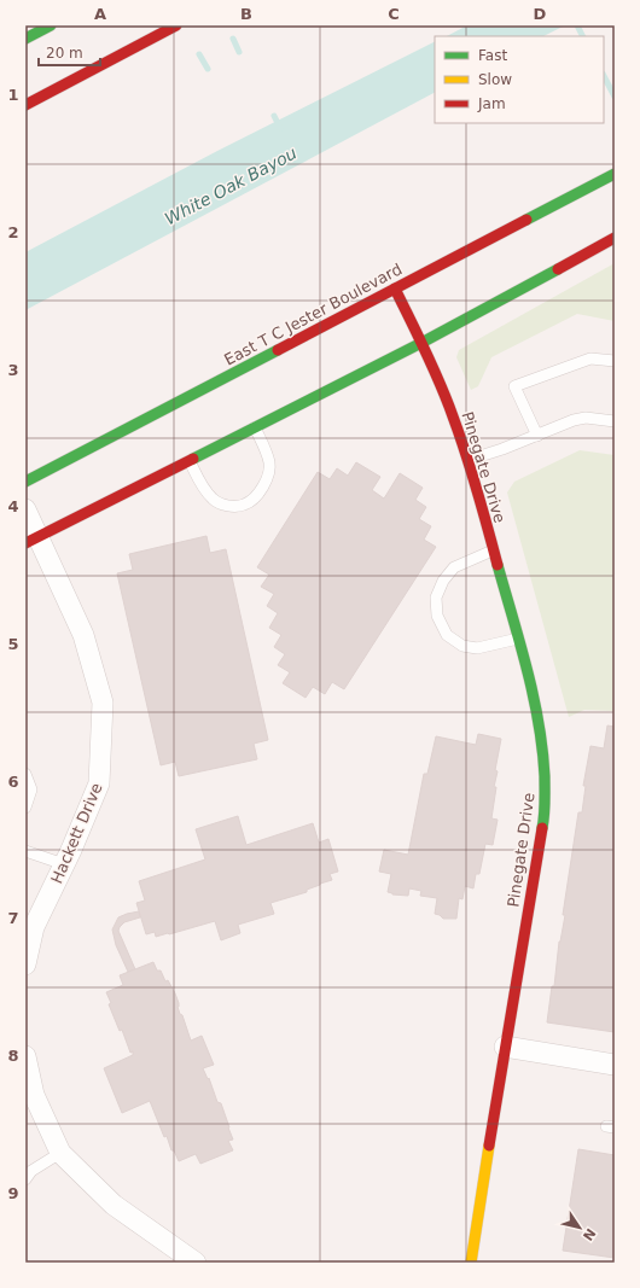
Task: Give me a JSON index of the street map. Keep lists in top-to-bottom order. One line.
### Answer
{"streets":{"street":["East T C Jester Boulevard","Pinegate Drive","Hackett Drive"]},"crossings":[["East T C Jester Boulevard","Pinegate Drive"]],"water":["White Oak Bayou"],"legend":["Fast","Slow","Jam"],"scale_bar":"20 m","north":"bottom right","grid":{"columns":["A","B","C","D"],"rows":["1","2","3","4","5","6","7","8","9"]}}
